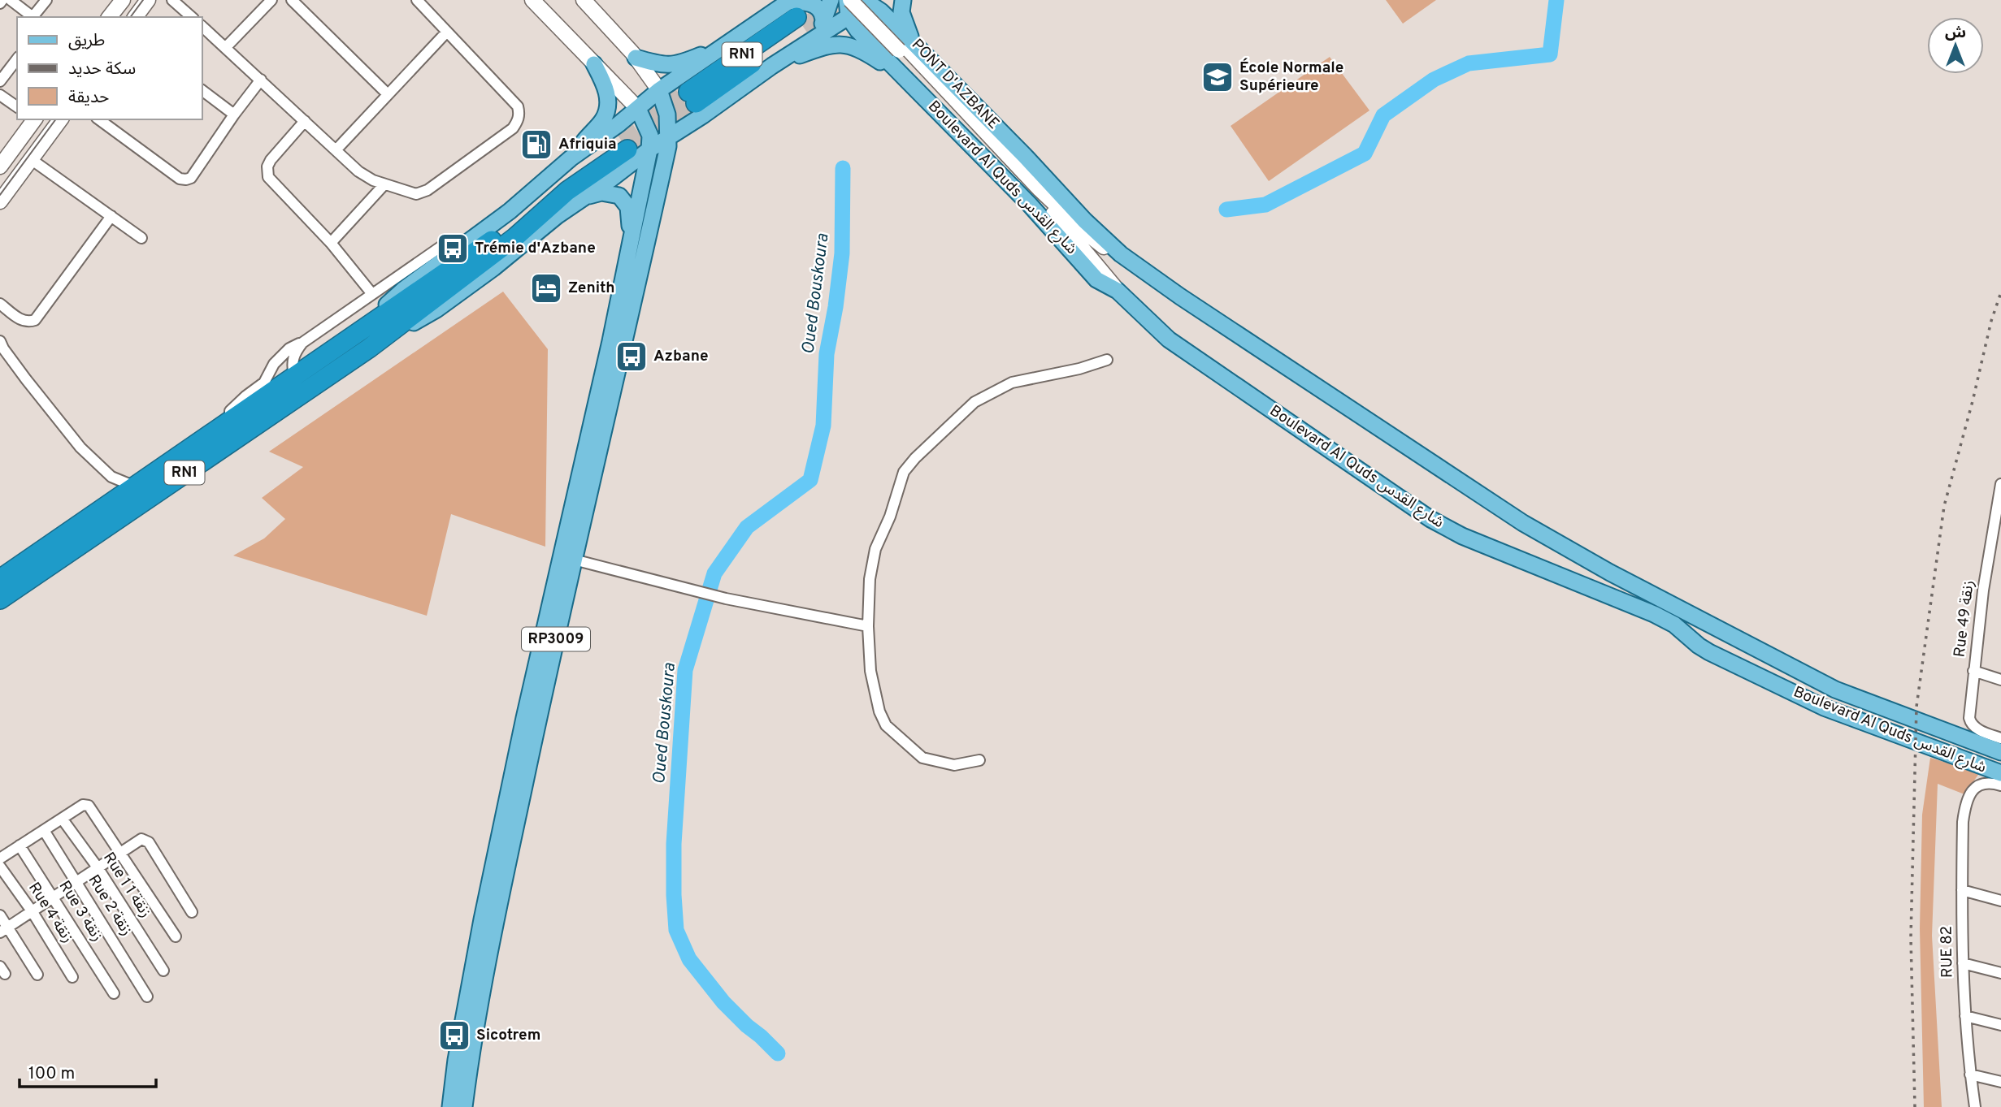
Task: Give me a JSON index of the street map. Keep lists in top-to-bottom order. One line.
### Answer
{"streets":{"highway":["RN1"],"main road":["PONT D'AZBANE","Boulevard Al Quds شارع القدس","RP3009"],"street":["Rue 49 زنقة","Rue 1 زنقة 1","Rue 2 زنقة","Rue 3 زنقة","Rue 4 زنقة","RUE 82"]},"crossings":[["PONT D'AZBANE","Boulevard Al Quds شارع القدس"]],"water":["Oued Bouskoura"],"places":{"school or university":["École Normale Supérieure"],"fuel station":["Afriquia"],"bus stop":["Trémie d'Azbane","Azbane","Sicotrem"],"hotel":["Zenith"]},"legend":["طريق","سكة حديد","حديقة"],"scale_bar":"100 m","north":"top"}
